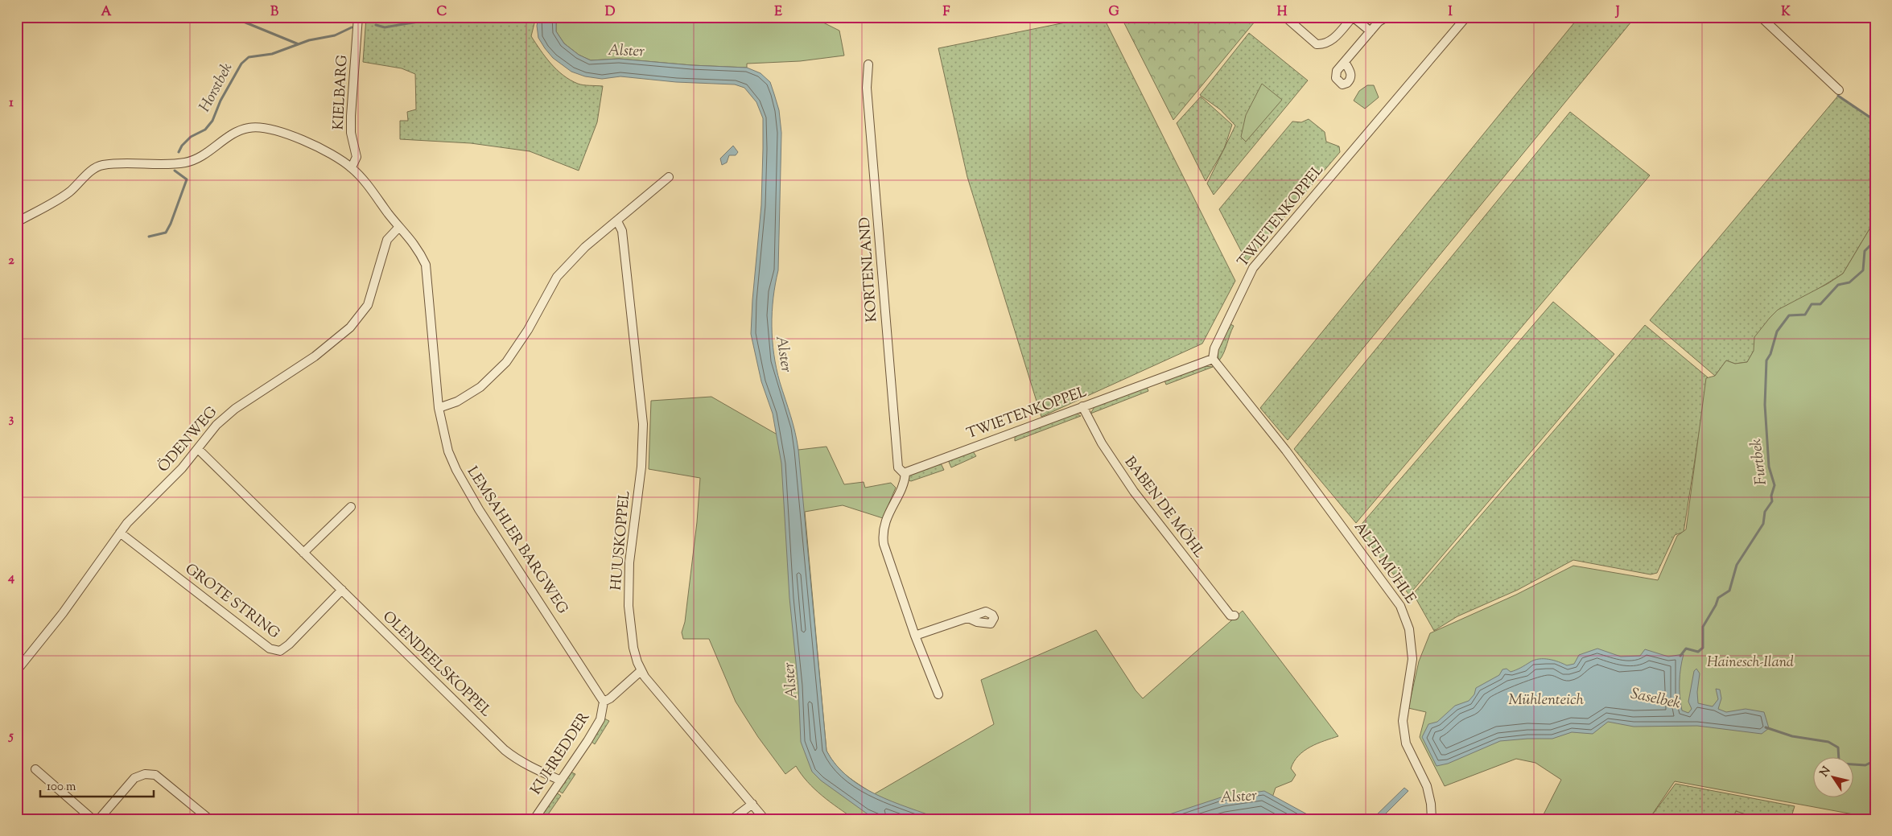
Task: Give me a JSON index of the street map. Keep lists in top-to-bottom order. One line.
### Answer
{"streets":{"street":["KIELBARG","TWIETENKOPPEL","KORTENLAND","ÖDENWEG","BABEN DE MÖHL","LEMSAHLER BARGWEG","HUUSKOPPEL","ALTE MÜHLE","GROTE STRING","OLENDEELSKOPPEL","KUHREDDER"]},"crossings":[["KIELBARG","LEMSAHLER BARGWEG"],["TWIETENKOPPEL","KORTENLAND"],["TWIETENKOPPEL","BABEN DE MÖHL"],["TWIETENKOPPEL","ALTE MÜHLE"],["ÖDENWEG","LEMSAHLER BARGWEG"],["ÖDENWEG","GROTE STRING"],["ÖDENWEG","OLENDEELSKOPPEL"],["LEMSAHLER BARGWEG","KUHREDDER"],["HUUSKOPPEL","KUHREDDER"],["GROTE STRING","OLENDEELSKOPPEL"],["OLENDEELSKOPPEL","KUHREDDER"]],"water":["Alster","Horstbek","Furtbek","Saselbek","Mühlenteich"],"parks":["Hainesch-Iland"],"scale_bar":"100 m","north":"top left","grid":{"columns":["A","B","C","D","E","F","G","H","I","J","K"],"rows":["1","2","3","4","5"]}}
